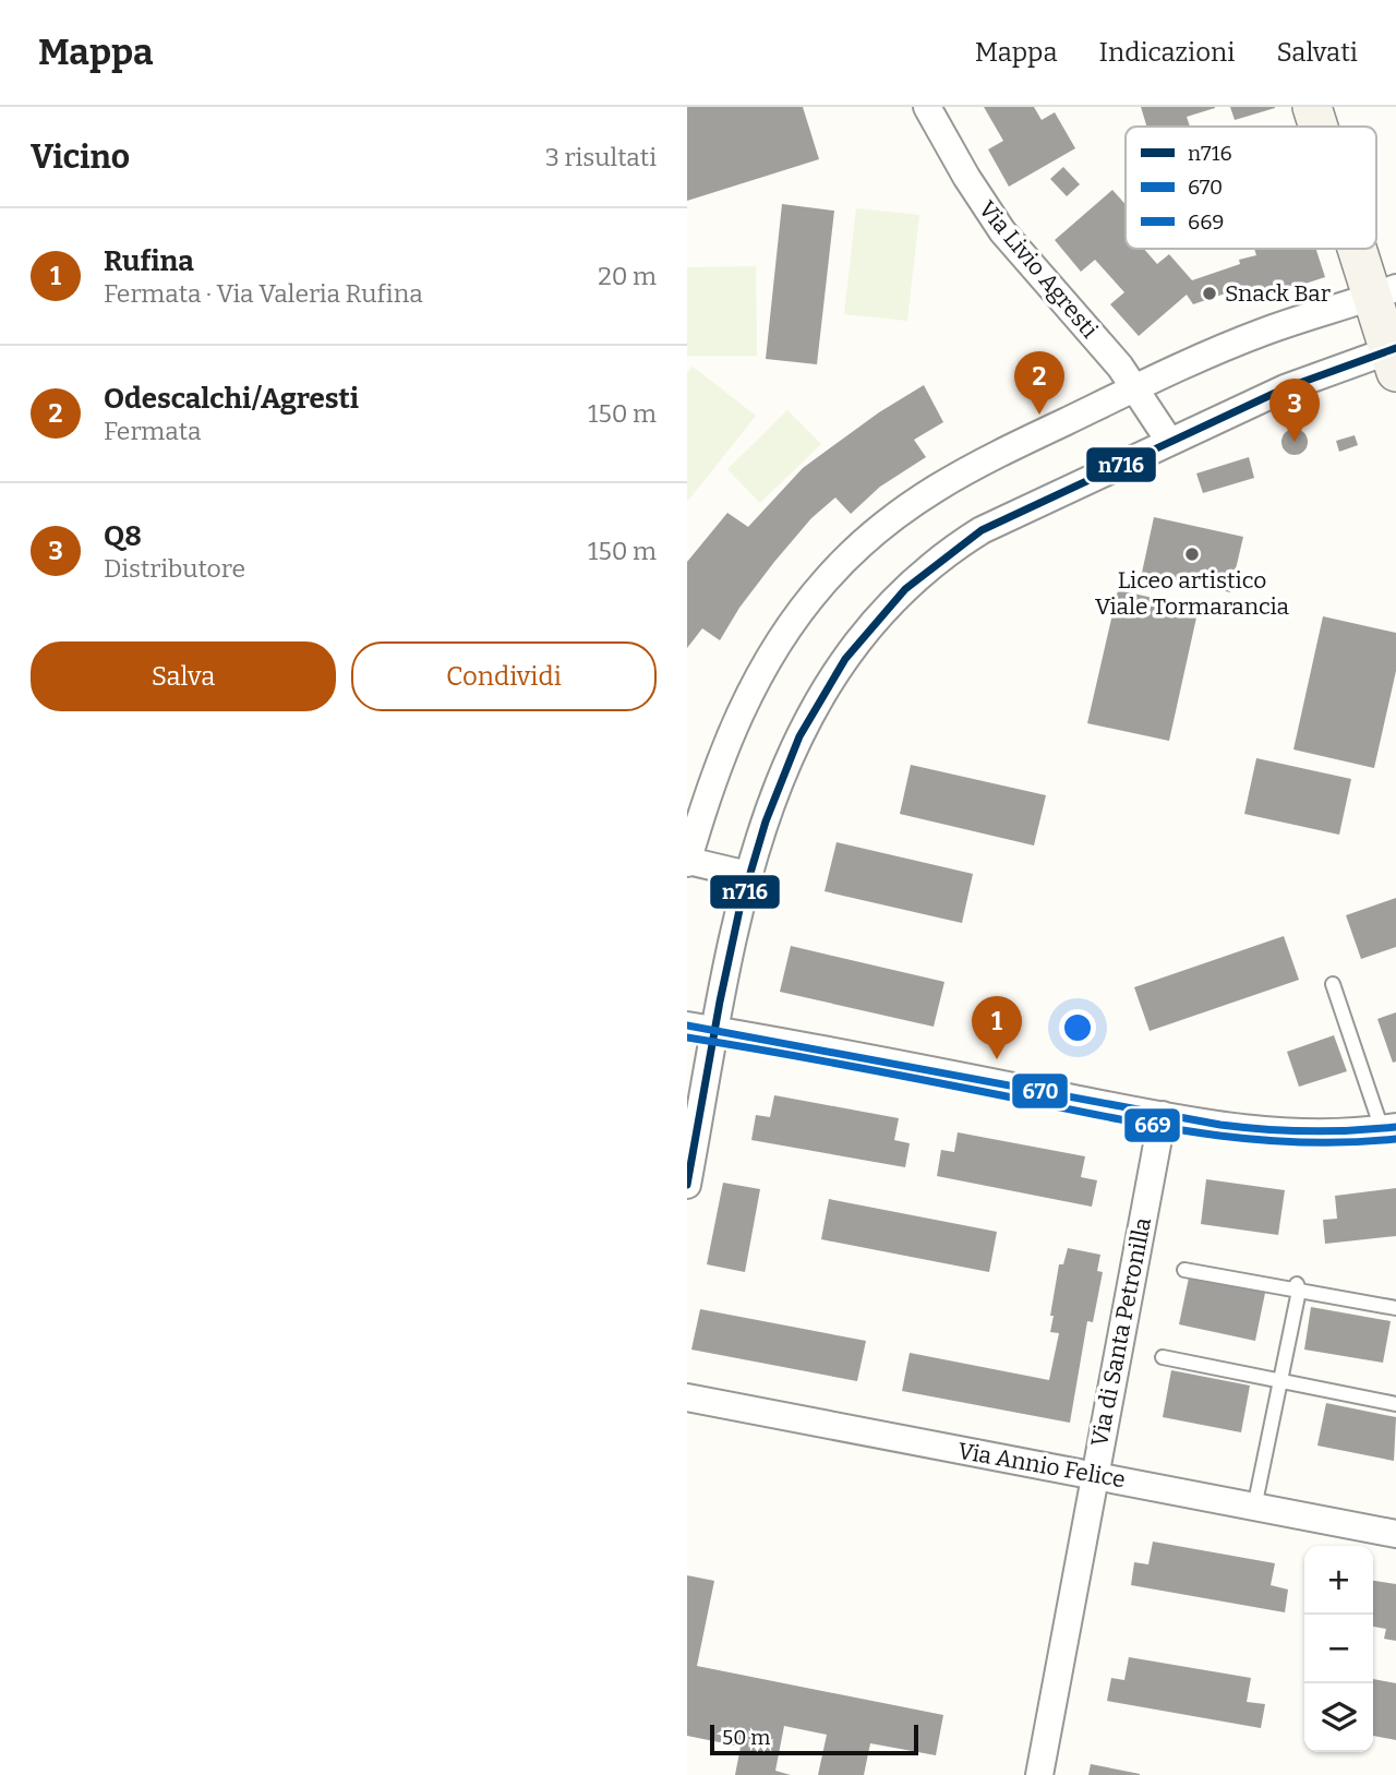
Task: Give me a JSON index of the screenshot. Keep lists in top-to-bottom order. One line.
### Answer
{"streets":{"street":["Via Livio Agresti","Via di Santa Petronilla","Via Annio Felice"]},"crossings":[["Via di Santa Petronilla","Via Annio Felice"]],"places":["Snack Bar","Liceo artistico Viale Tormarancia"],"lines":["transit line n716","transit line 670","transit line 669"],"legend":["n716","670","669"],"scale_bar":"50 m","page":{"header":"Mappa","nav":["Mappa","Indicazioni","Salvati"],"heading":["Vicino","3 risultati"],"list":[{"mark":"1","name":"Rufina","note":"Fermata · Via Valeria Rufina","value":"20 m"},{"mark":"2","name":"Odescalchi/Agresti","note":"Fermata","value":"150 m"},{"mark":"3","name":"Q8","note":"Distributore","value":"150 m"}],"pins":["2","3","1"],"buttons":["Salva","Condividi"],"map_buttons":["+","−"],"scale":"50 m"}}
